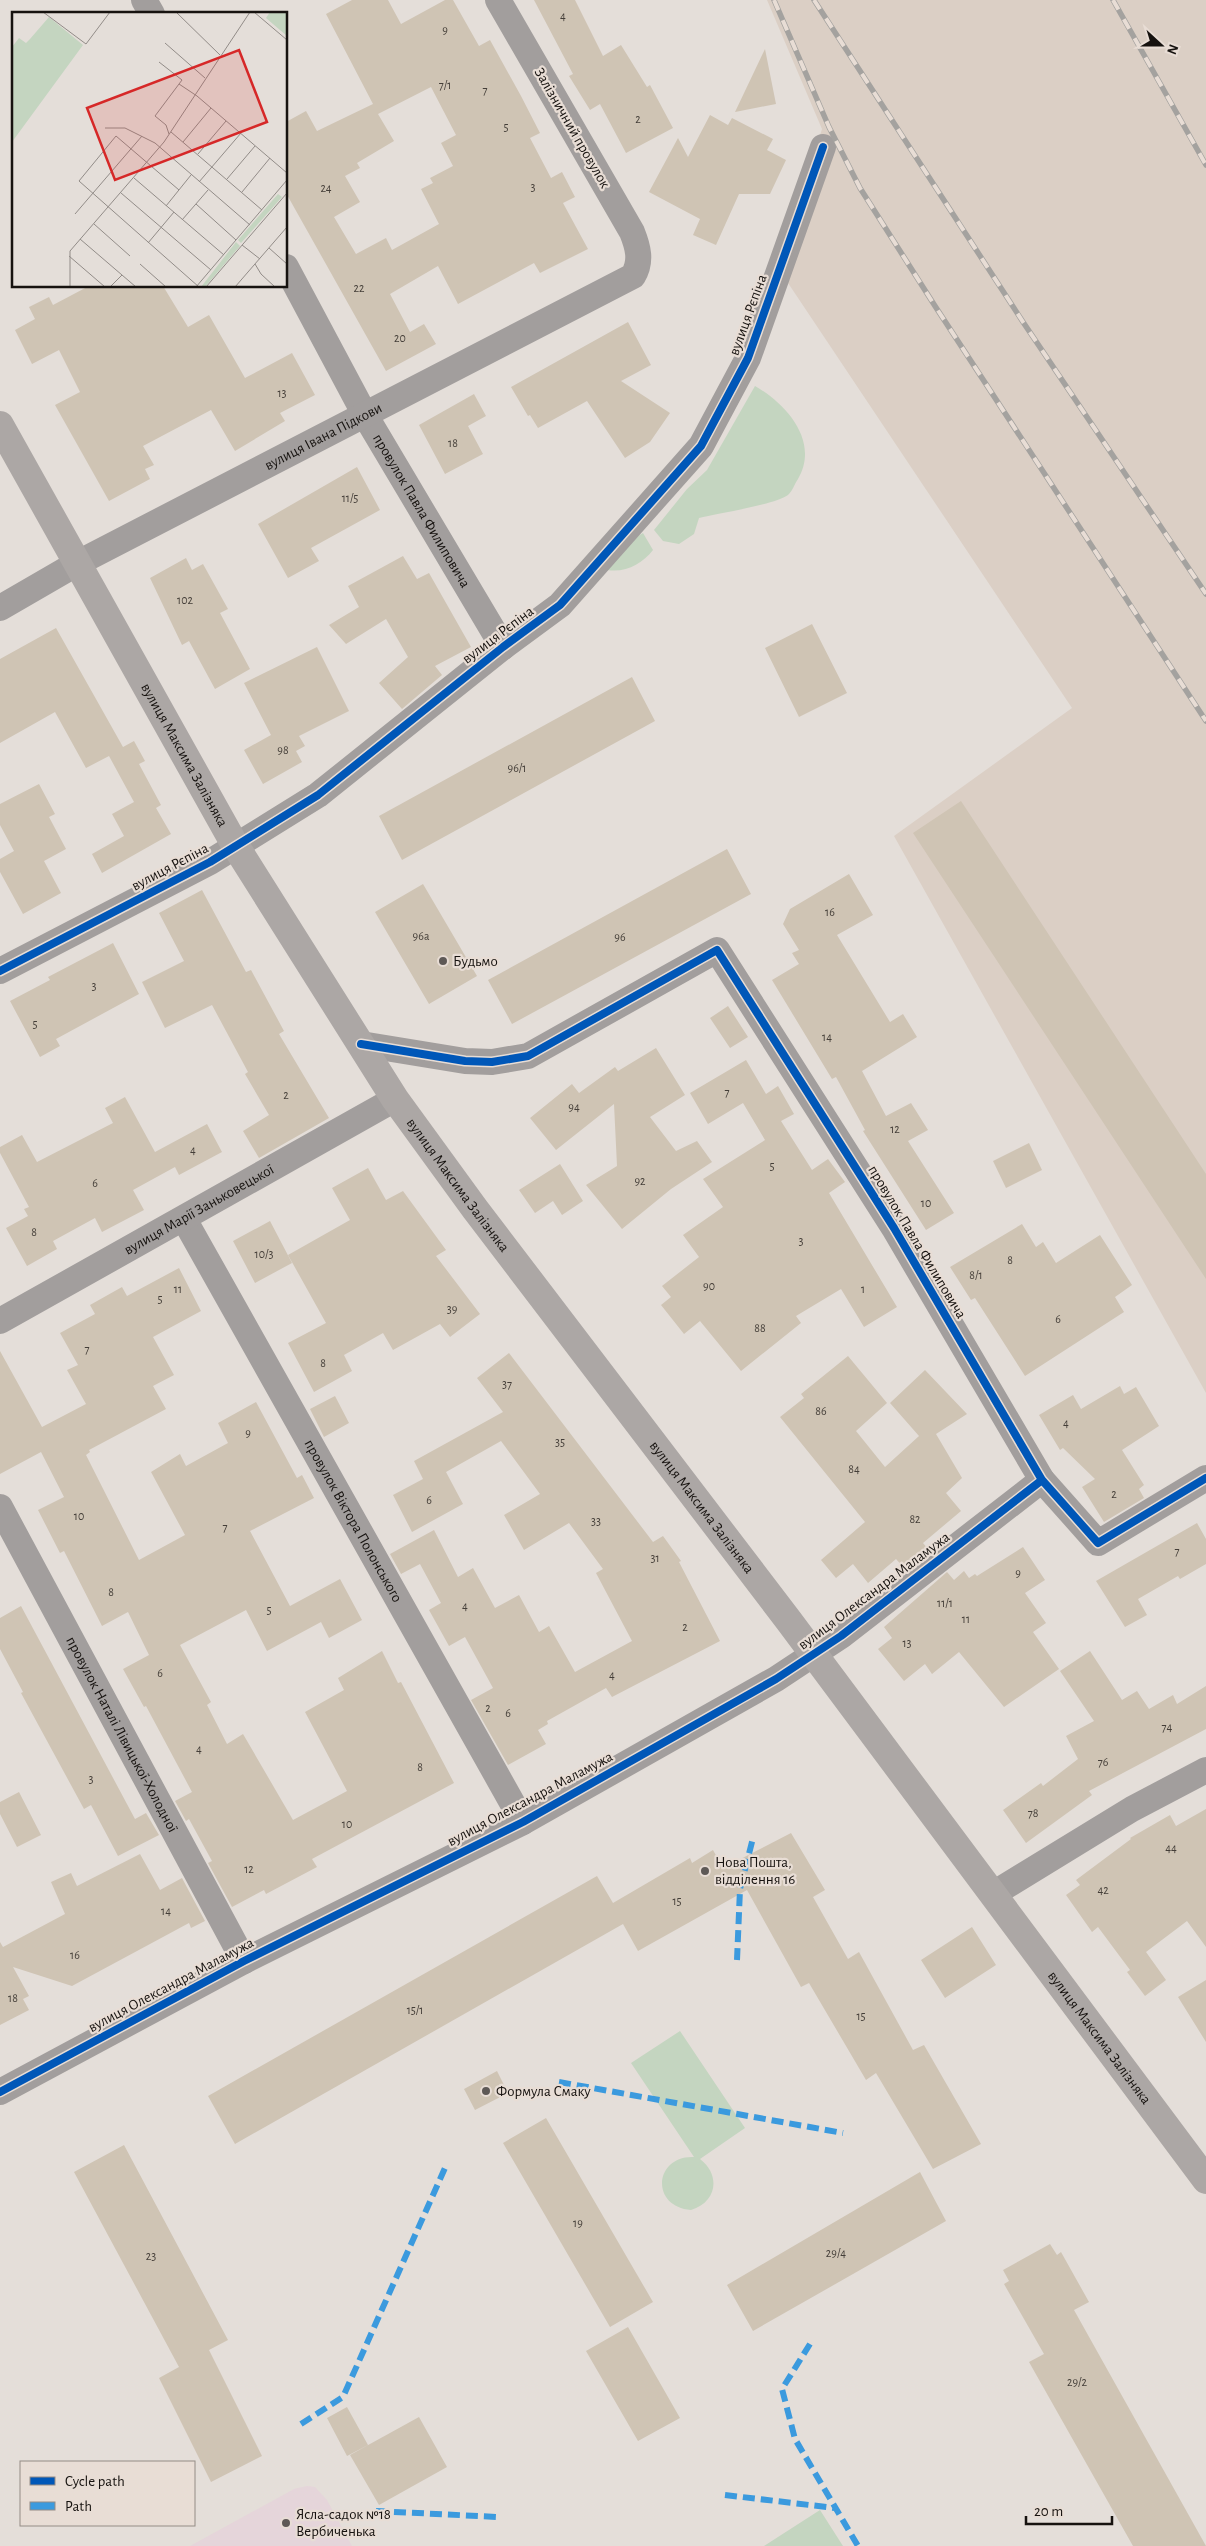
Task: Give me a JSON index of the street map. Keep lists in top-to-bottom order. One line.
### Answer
{"streets":{"main road":["вулиця Максима Залізняка"],"street":["Залізничний провулок","вулиця Рєпіна","вулиця Івана Підкови","провулок Павла Филиповича","вулиця Марії Заньковецької","провулок Віктора Полонського","вулиця Олександра Маламужа","провулок Наталі Лівицької-Холодної"]},"crossings":[["Залізничний провулок","вулиця Івана Підкови"],["вулиця Рєпіна","провулок Павла Филиповича"],["вулиця Рєпіна","вулиця Максима Залізняка"],["вулиця Івана Підкови","провулок Павла Филиповича"],["вулиця Івана Підкови","вулиця Максима Залізняка"],["провулок Павла Филиповича","вулиця Максима Залізняка"],["провулок Павла Филиповича","вулиця Олександра Маламужа"],["вулиця Максима Залізняка","вулиця Марії Заньковецької"],["вулиця Максима Залізняка","вулиця Олександра Маламужа"],["вулиця Марії Заньковецької","провулок Віктора Полонського"],["провулок Віктора Полонського","вулиця Олександра Маламужа"],["вулиця Олександра Маламужа","провулок Наталі Лівицької-Холодної"]],"places":["Будьмо","Нова Пошта, відділення 16","Формула Смаку","Ясла-садок №18 Вербиченька"],"house_numbers":["4","9","7/1","7","2","5","3","24","22","20","13","18","11/5","102","98","96/1","16","96а","96","3","5","14","7","2","94","12","4","5","92","6","10","8","3","10/3","8","8/1","90","11","1","5","39","6","88","7","8","37","86","4","9","35","84","2","6","10","82","33","7","7","31","9","8","11/1","4","5","11","2","13","6","4","2","6","74","4","76","8","3","78","10","44","12","42","15","14","16","18","15/1","15","19","29/4","23","29/2"],"legend":["Cycle path","Path"],"scale_bar":"20 m","north":"right"}
